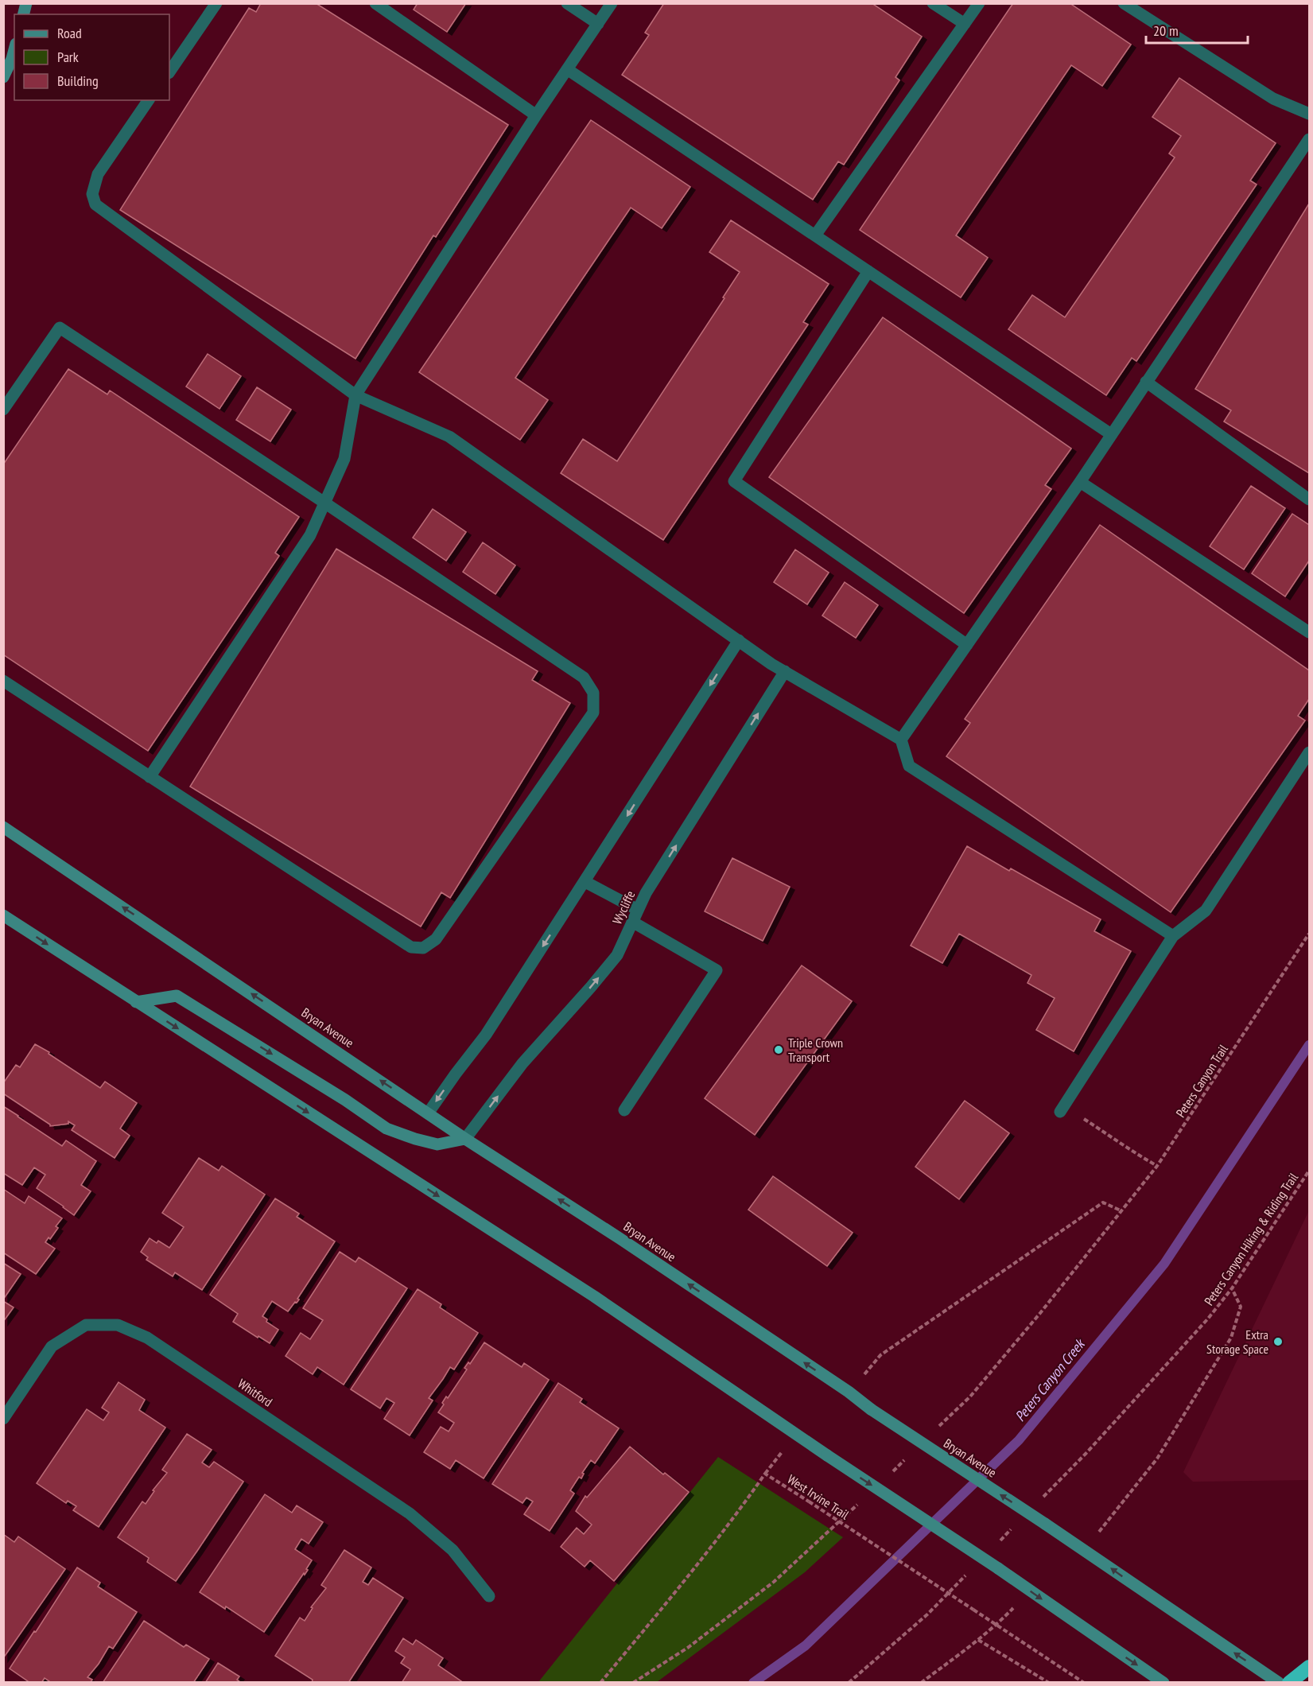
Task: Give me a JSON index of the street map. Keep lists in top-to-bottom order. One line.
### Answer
{"streets":{"main road":["Bryan Avenue"],"street":["Wycliffe","Whitford"],"path":["Peters Canyon Trail","Peters Canyon Hiking & Riding Trail","West Irvine Trail"]},"crossings":[["Wycliffe","Bryan Avenue"]],"water":["Peters Canyon Creek"],"places":["Triple Crown Transport","Extra Storage Space"],"legend":["Road","Park","Building"],"scale_bar":"20 m"}
